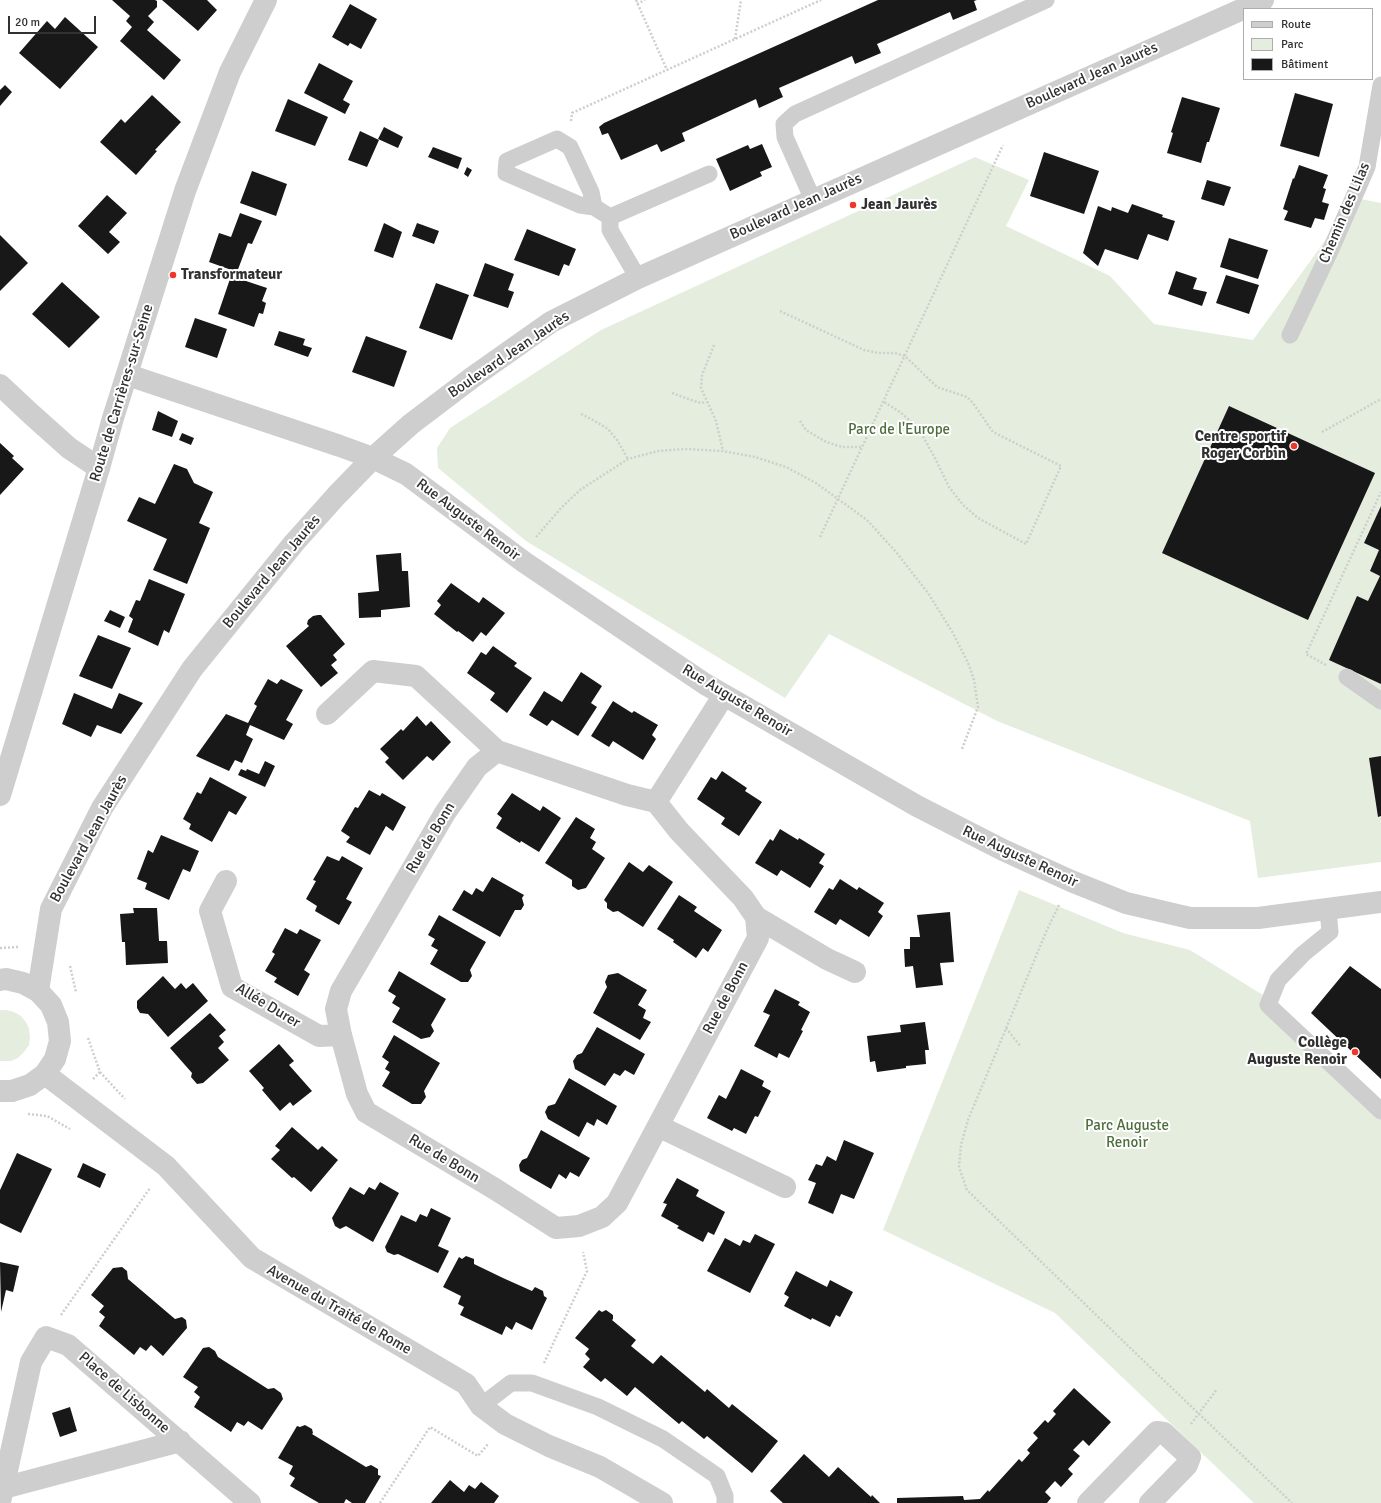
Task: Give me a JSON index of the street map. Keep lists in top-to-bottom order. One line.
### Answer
{"streets":{"street":["Boulevard Jean Jaurès","Route de Carrières-sur-Seine","Rue Auguste Renoir","Rue de Bonn","Allée Durer","Avenue du Traité de Rome","Place de Lisbonne"],"lane":["Chemin des Lilas"]},"crossings":[["Boulevard Jean Jaurès","Rue Auguste Renoir"],["Route de Carrières-sur-Seine","Rue Auguste Renoir"],["Rue de Bonn","Allée Durer"]],"parks":["Parc de l'Europe","Parc Auguste Renoir"],"places":["Jean Jaurès","Transformateur","Centre sportif Roger Corbin","Collège Auguste Renoir"],"legend":["Route","Parc","Bâtiment"],"scale_bar":"20 m"}
